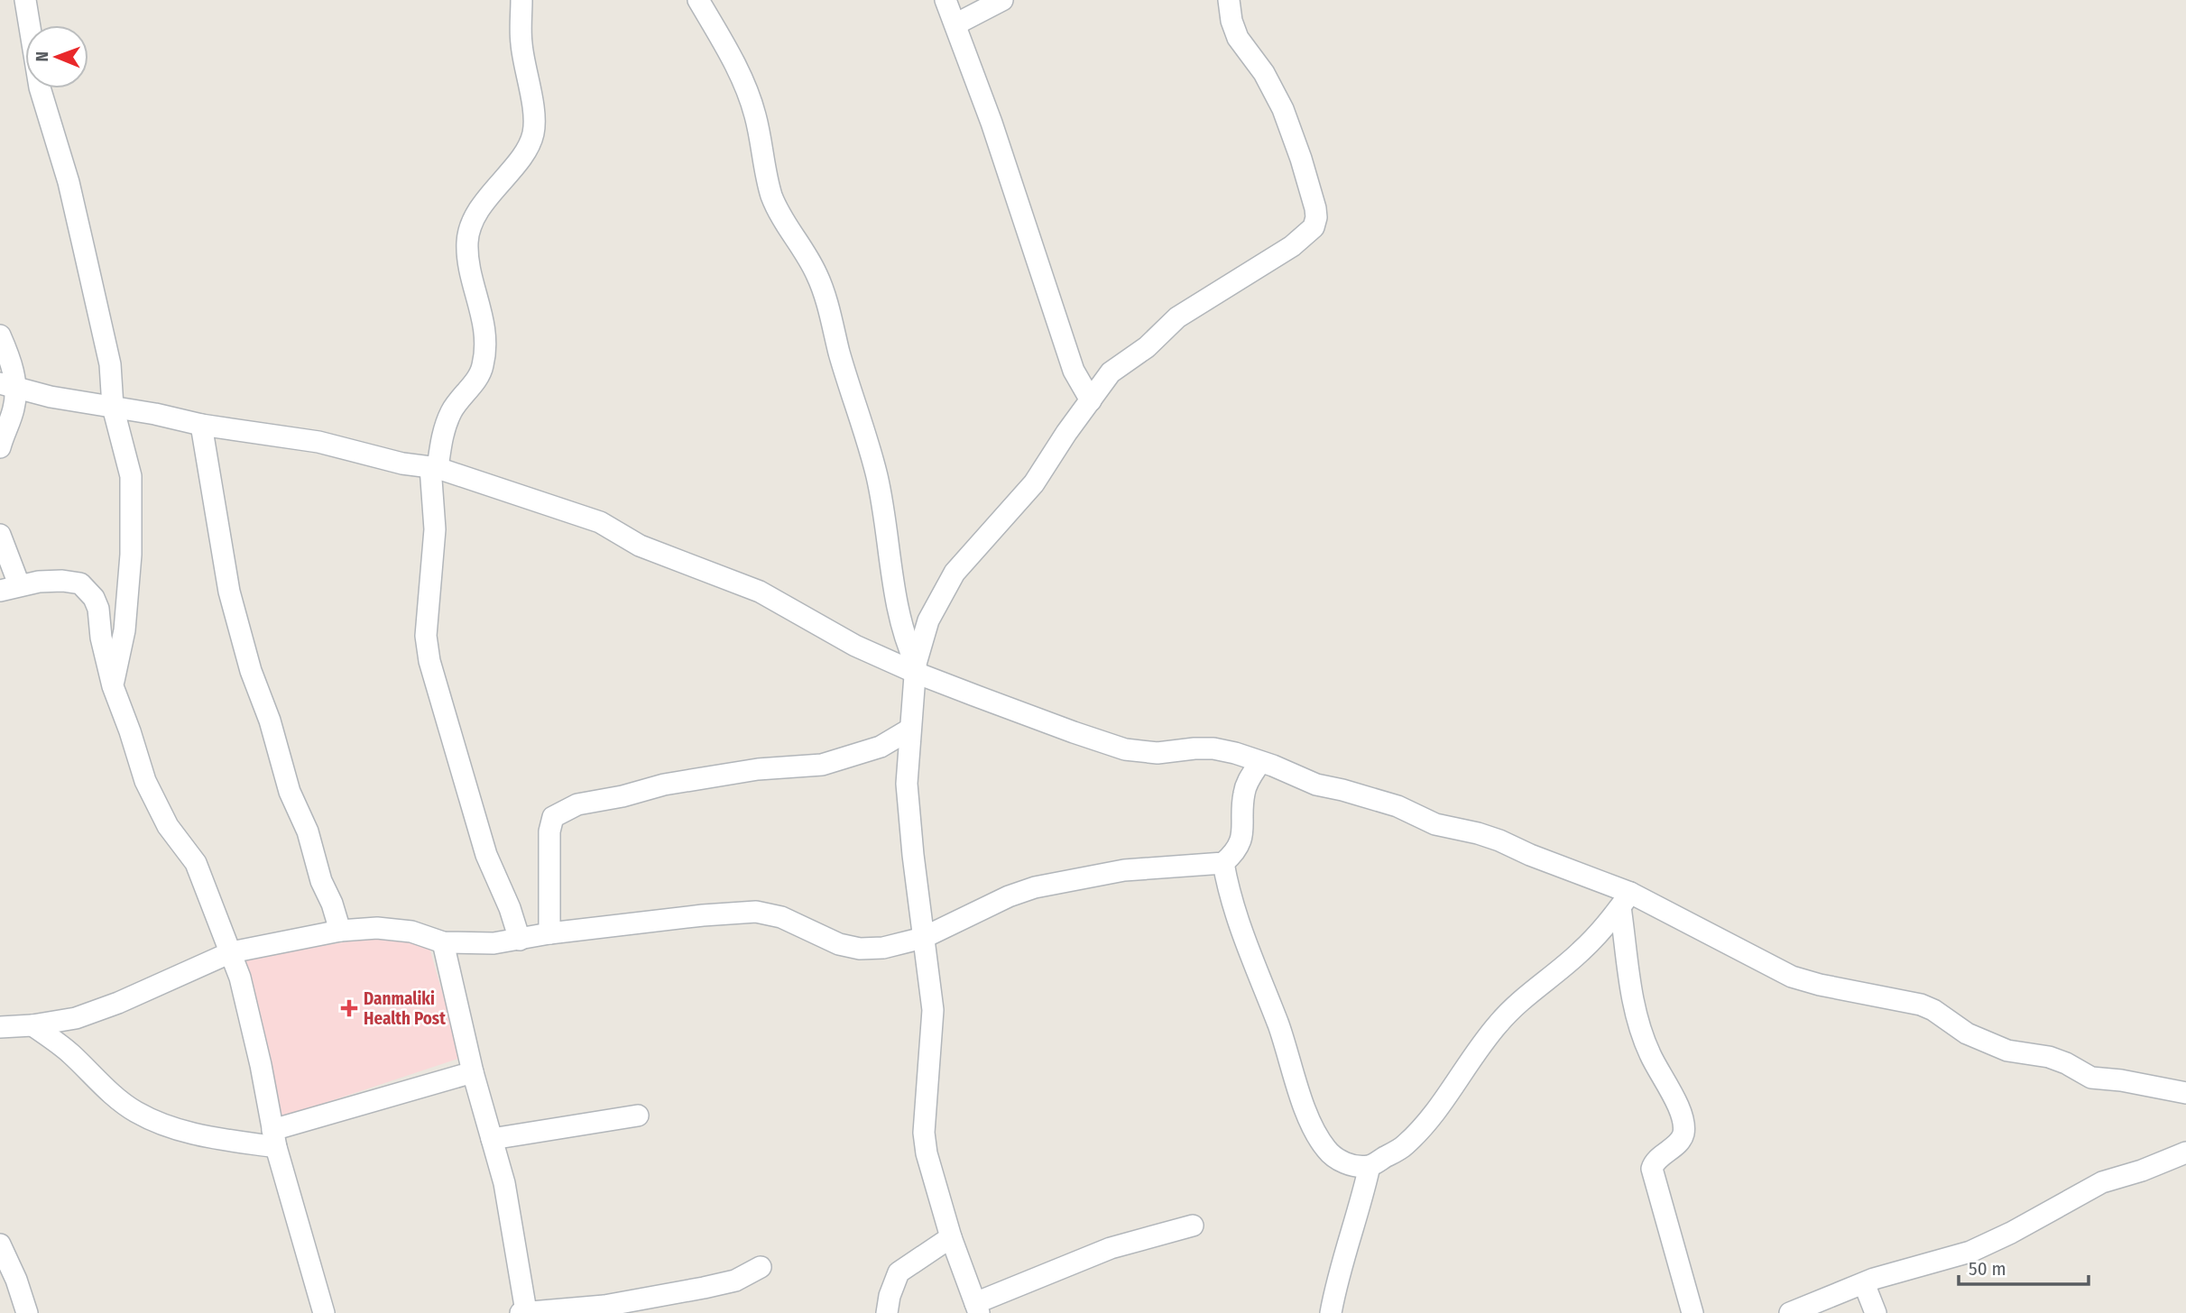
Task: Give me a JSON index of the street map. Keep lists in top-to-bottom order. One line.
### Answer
{"places":{"health":["Danmaliki Health Post"]},"scale_bar":"50 m","north":"left"}
